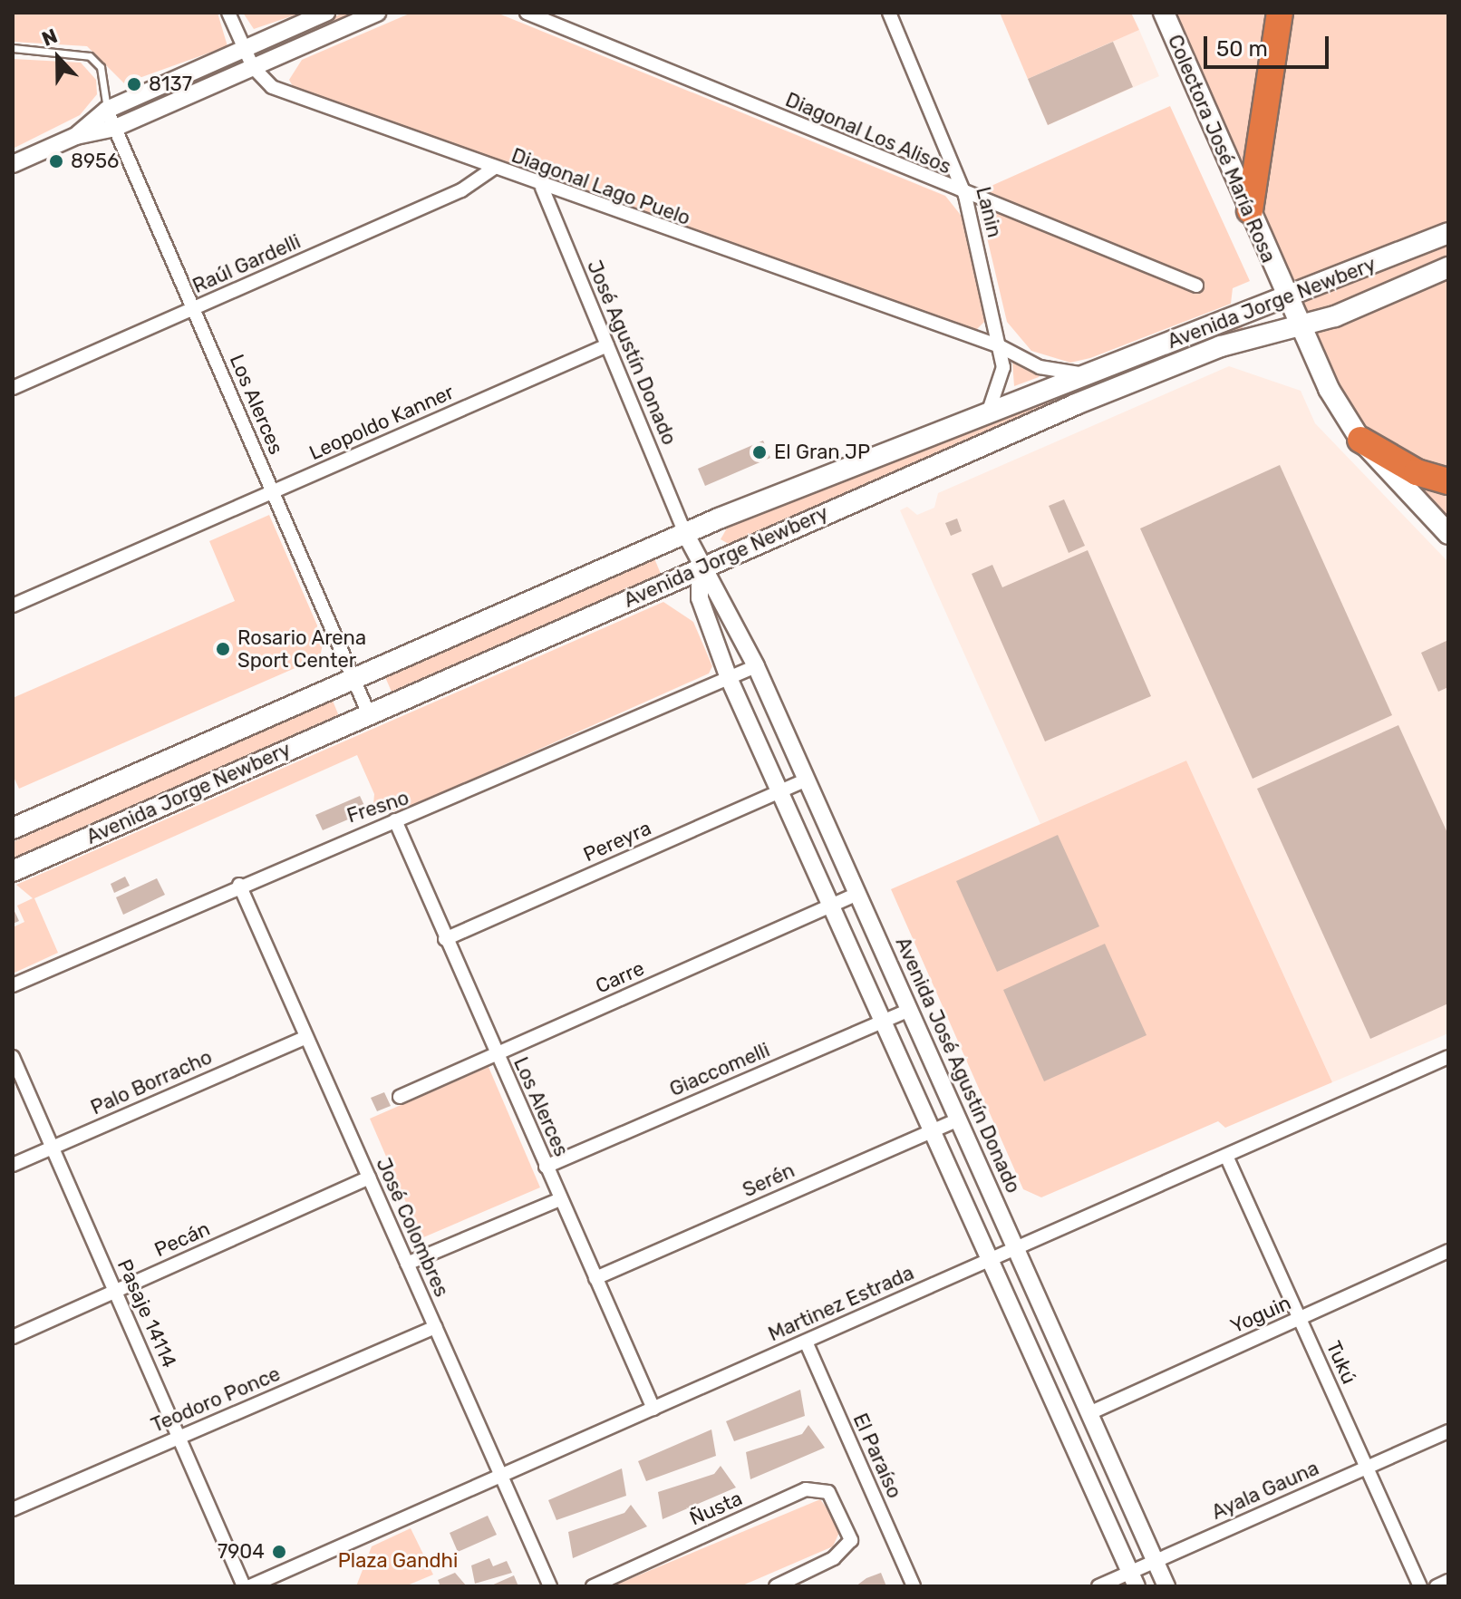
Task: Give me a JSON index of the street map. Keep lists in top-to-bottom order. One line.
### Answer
{"streets":{"main road":["Colectora José María Rosa","Avenida Jorge Newbery"],"street":["Diagonal Los Alisos","Diagonal Lago Puelo","Lanin","Raúl Gardelli","José Agustín Donado","Los Alerces","Leopoldo Kanner","Fresno","Pereyra","Carre","Avenida José Agustín Donado","Giaccomelli","Palo Borracho","Serén","José Colombres","Pecán","Martinez Estrada","Pasaje 14114","Yoguin","Tukú","Teodoro Ponce","El Paraíso","Ayala Gauna","Ñusta"]},"crossings":[["Diagonal Los Alisos","Lanin"],["Colectora José María Rosa","Avenida Jorge Newbery"],["Diagonal Lago Puelo","Lanin"],["Diagonal Lago Puelo","Raúl Gardelli"],["Diagonal Lago Puelo","Avenida Jorge Newbery"],["Diagonal Lago Puelo","José Agustín Donado"],["Raúl Gardelli","Los Alerces"],["Avenida Jorge Newbery","José Agustín Donado"],["Avenida Jorge Newbery","Los Alerces"],["Avenida Jorge Newbery","Avenida José Agustín Donado"],["José Agustín Donado","Leopoldo Kanner"],["José Agustín Donado","Avenida José Agustín Donado"],["Los Alerces","Leopoldo Kanner"],["Los Alerces","Fresno"],["Los Alerces","Pereyra"],["Los Alerces","Carre"],["Los Alerces","Giaccomelli"],["Los Alerces","Serén"],["Los Alerces","Martinez Estrada"],["Fresno","Avenida José Agustín Donado"],["Fresno","José Colombres"],["Pereyra","Avenida José Agustín Donado"],["Carre","Avenida José Agustín Donado"],["Avenida José Agustín Donado","Giaccomelli"],["Avenida José Agustín Donado","Serén"],["Avenida José Agustín Donado","Martinez Estrada"],["Avenida José Agustín Donado","Yoguin"],["Avenida José Agustín Donado","Ayala Gauna"],["Palo Borracho","José Colombres"],["Palo Borracho","Pasaje 14114"],["José Colombres","Pecán"],["José Colombres","Martinez Estrada"],["José Colombres","Teodoro Ponce"],["Pecán","Pasaje 14114"],["Martinez Estrada","Tukú"],["Martinez Estrada","El Paraíso"],["Pasaje 14114","Teodoro Ponce"],["Yoguin","Tukú"],["Tukú","Ayala Gauna"]],"parks":["Plaza Gandhi"],"places":["8137","8956","El Gran JP","Rosario Arena Sport Center","7904"],"scale_bar":"50 m","north":"top"}
